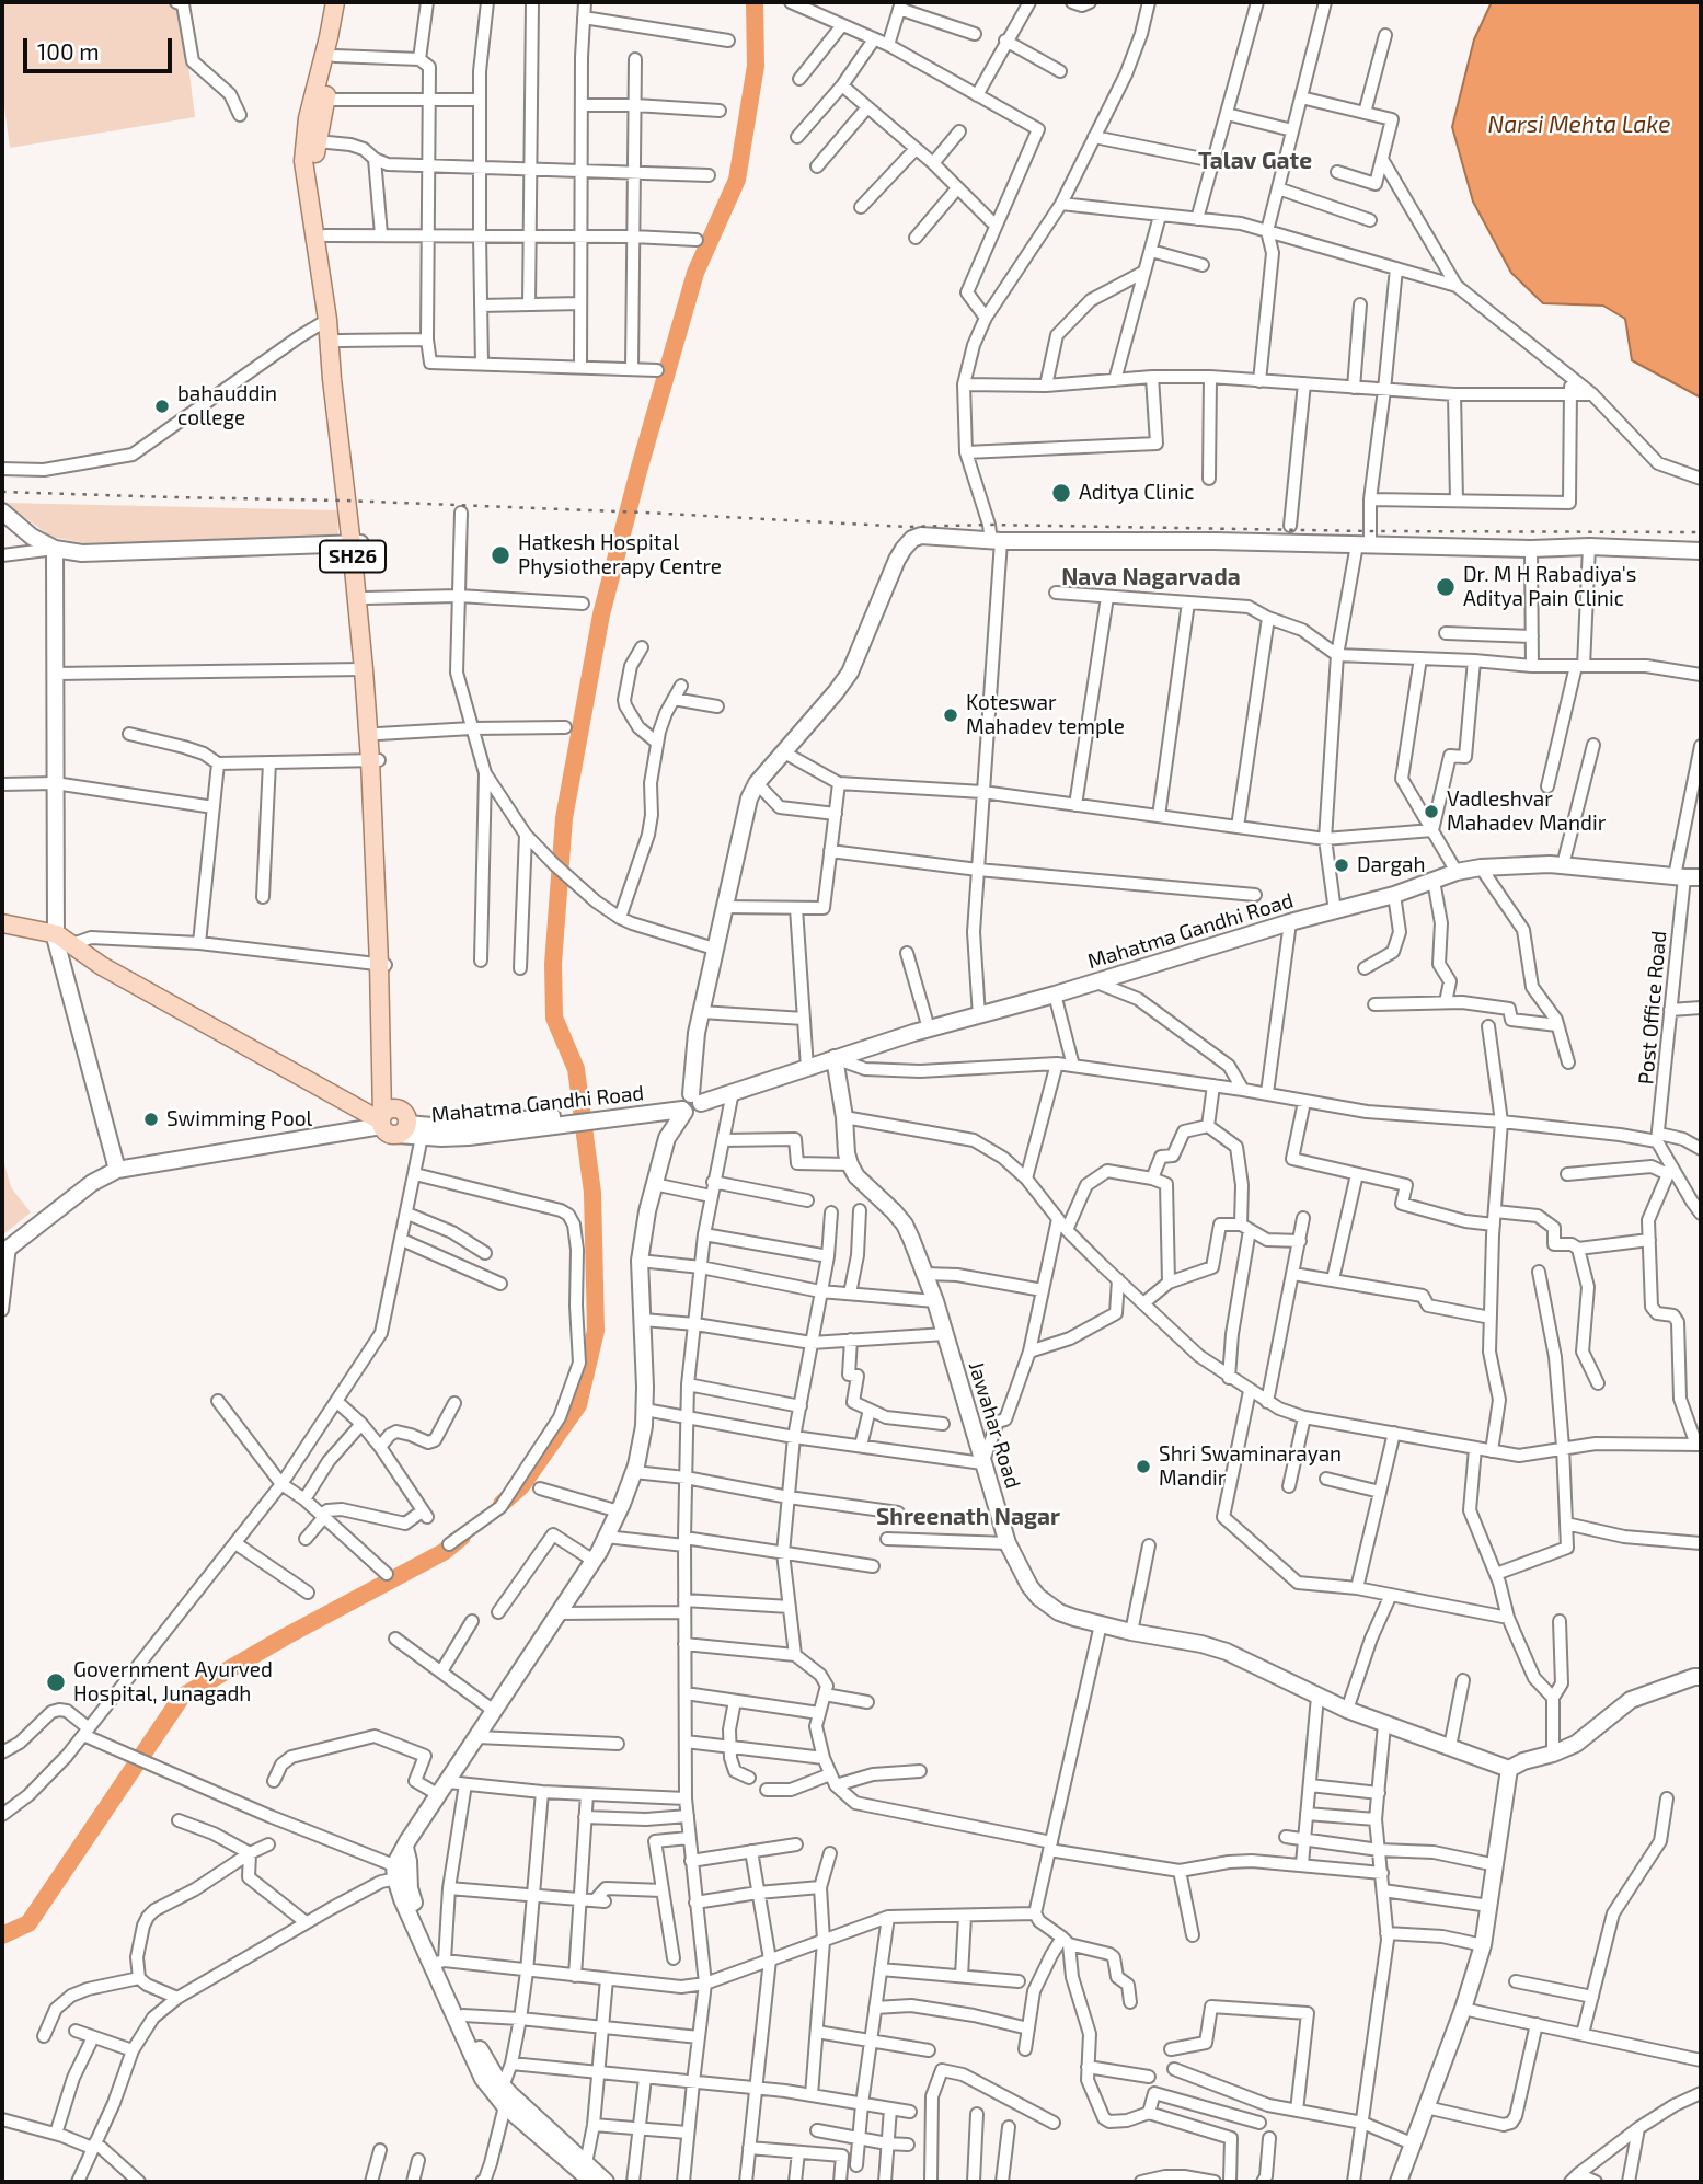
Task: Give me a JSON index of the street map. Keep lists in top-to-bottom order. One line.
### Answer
{"streets":{"main road":["SH26"],"street":["Mahatma Gandhi Road","Post Office Road","Jawahar Road"]},"crossings":[["Mahatma Gandhi Road","Post Office Road"]],"districts":["Talav Gate","Nava Nagarvada","Shreenath Nagar"],"water":["Narsi Mehta Lake"],"places":["bahauddin college","Aditya Clinic","Hatkesh Hospital Physiotherapy Centre","Dr. M H Rabadiya's Aditya Pain Clinic","Koteswar Mahadev temple","Vadleshvar Mahadev Mandir","Dargah","Swimming Pool","Shri Swaminarayan Mandir","Government Ayurved Hospital, Junagadh"],"scale_bar":"100 m"}
